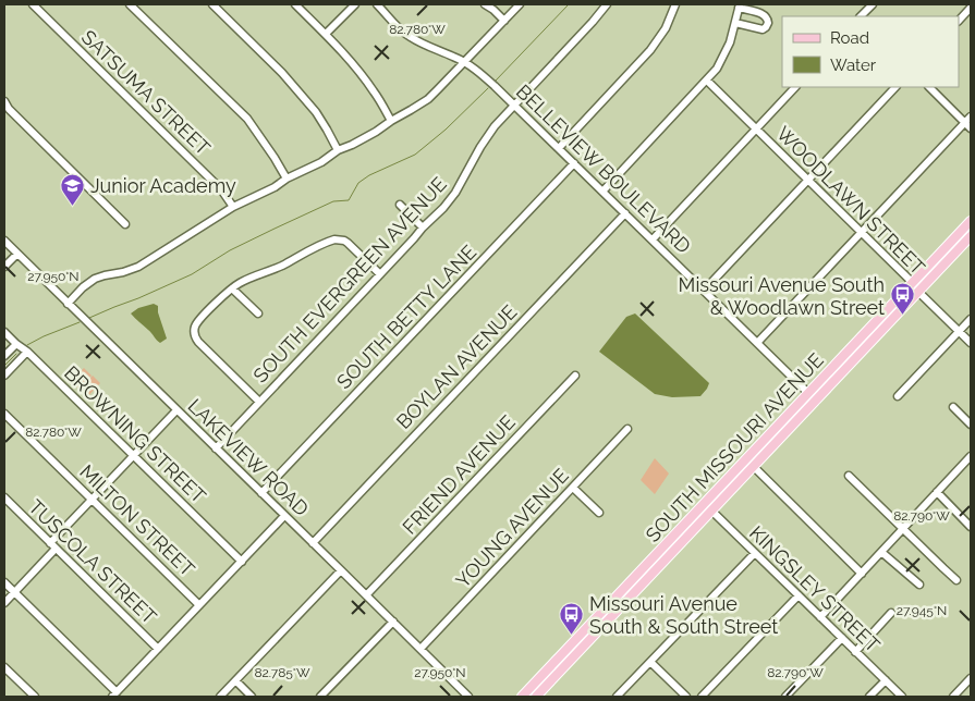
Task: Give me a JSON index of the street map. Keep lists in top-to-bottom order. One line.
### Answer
{"streets":{"main road":["SOUTH MISSOURI AVENUE"],"street":["SATSUMA STREET","BELLEVIEW BOULEVARD","WOODLAWN STREET","SOUTH EVERGREEN AVENUE","SOUTH BETTY LANE","BOYLAN AVENUE","BROWNING STREET","LAKEVIEW ROAD","FRIEND AVENUE","MILTON STREET","YOUNG AVENUE","TUSCOLA STREET","KINGSLEY STREET"]},"crossings":[["BELLEVIEW BOULEVARD","SOUTH EVERGREEN AVENUE"],["BELLEVIEW BOULEVARD","SOUTH BETTY LANE"],["BELLEVIEW BOULEVARD","BOYLAN AVENUE"],["BELLEVIEW BOULEVARD","SOUTH MISSOURI AVENUE"],["WOODLAWN STREET","SOUTH MISSOURI AVENUE"],["SOUTH EVERGREEN AVENUE","LAKEVIEW ROAD"],["SOUTH BETTY LANE","LAKEVIEW ROAD"],["BOYLAN AVENUE","LAKEVIEW ROAD"],["SOUTH MISSOURI AVENUE","KINGSLEY STREET"],["LAKEVIEW ROAD","FRIEND AVENUE"],["LAKEVIEW ROAD","YOUNG AVENUE"]],"places":{"school or university":["Junior Academy"],"bus stop":["Missouri Avenue South & Woodlawn Street","Missouri Avenue South & South Street"]},"legend":["Road","Water"],"coordinates":["82.780°W","27.950°N","82.790°W","27.945°N","82.785°W"]}
